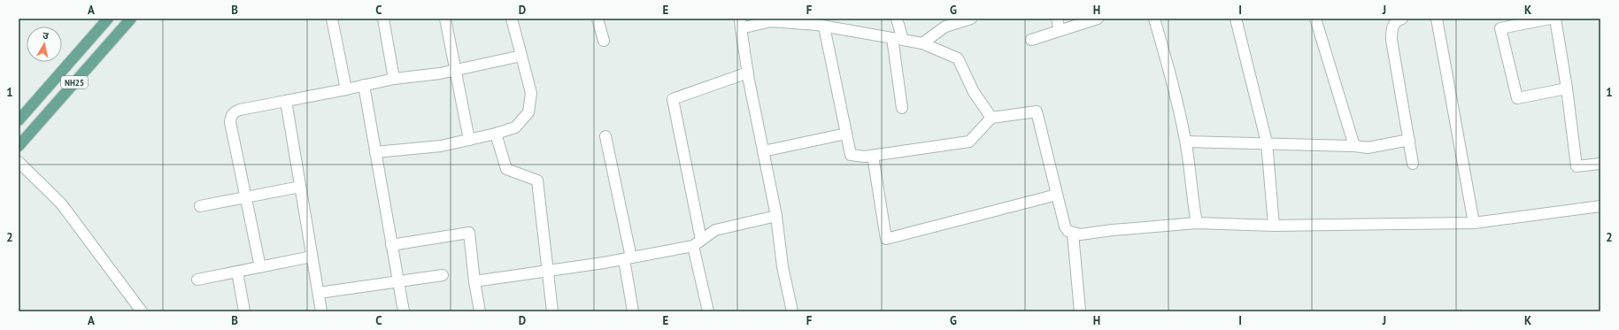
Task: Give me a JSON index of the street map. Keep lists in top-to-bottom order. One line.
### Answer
{"streets":{"main road":["NH25"]},"north":"top","grid":{"columns":["A","B","C","D","E","F","G","H","I","J","K"],"rows":["1","2"]}}
